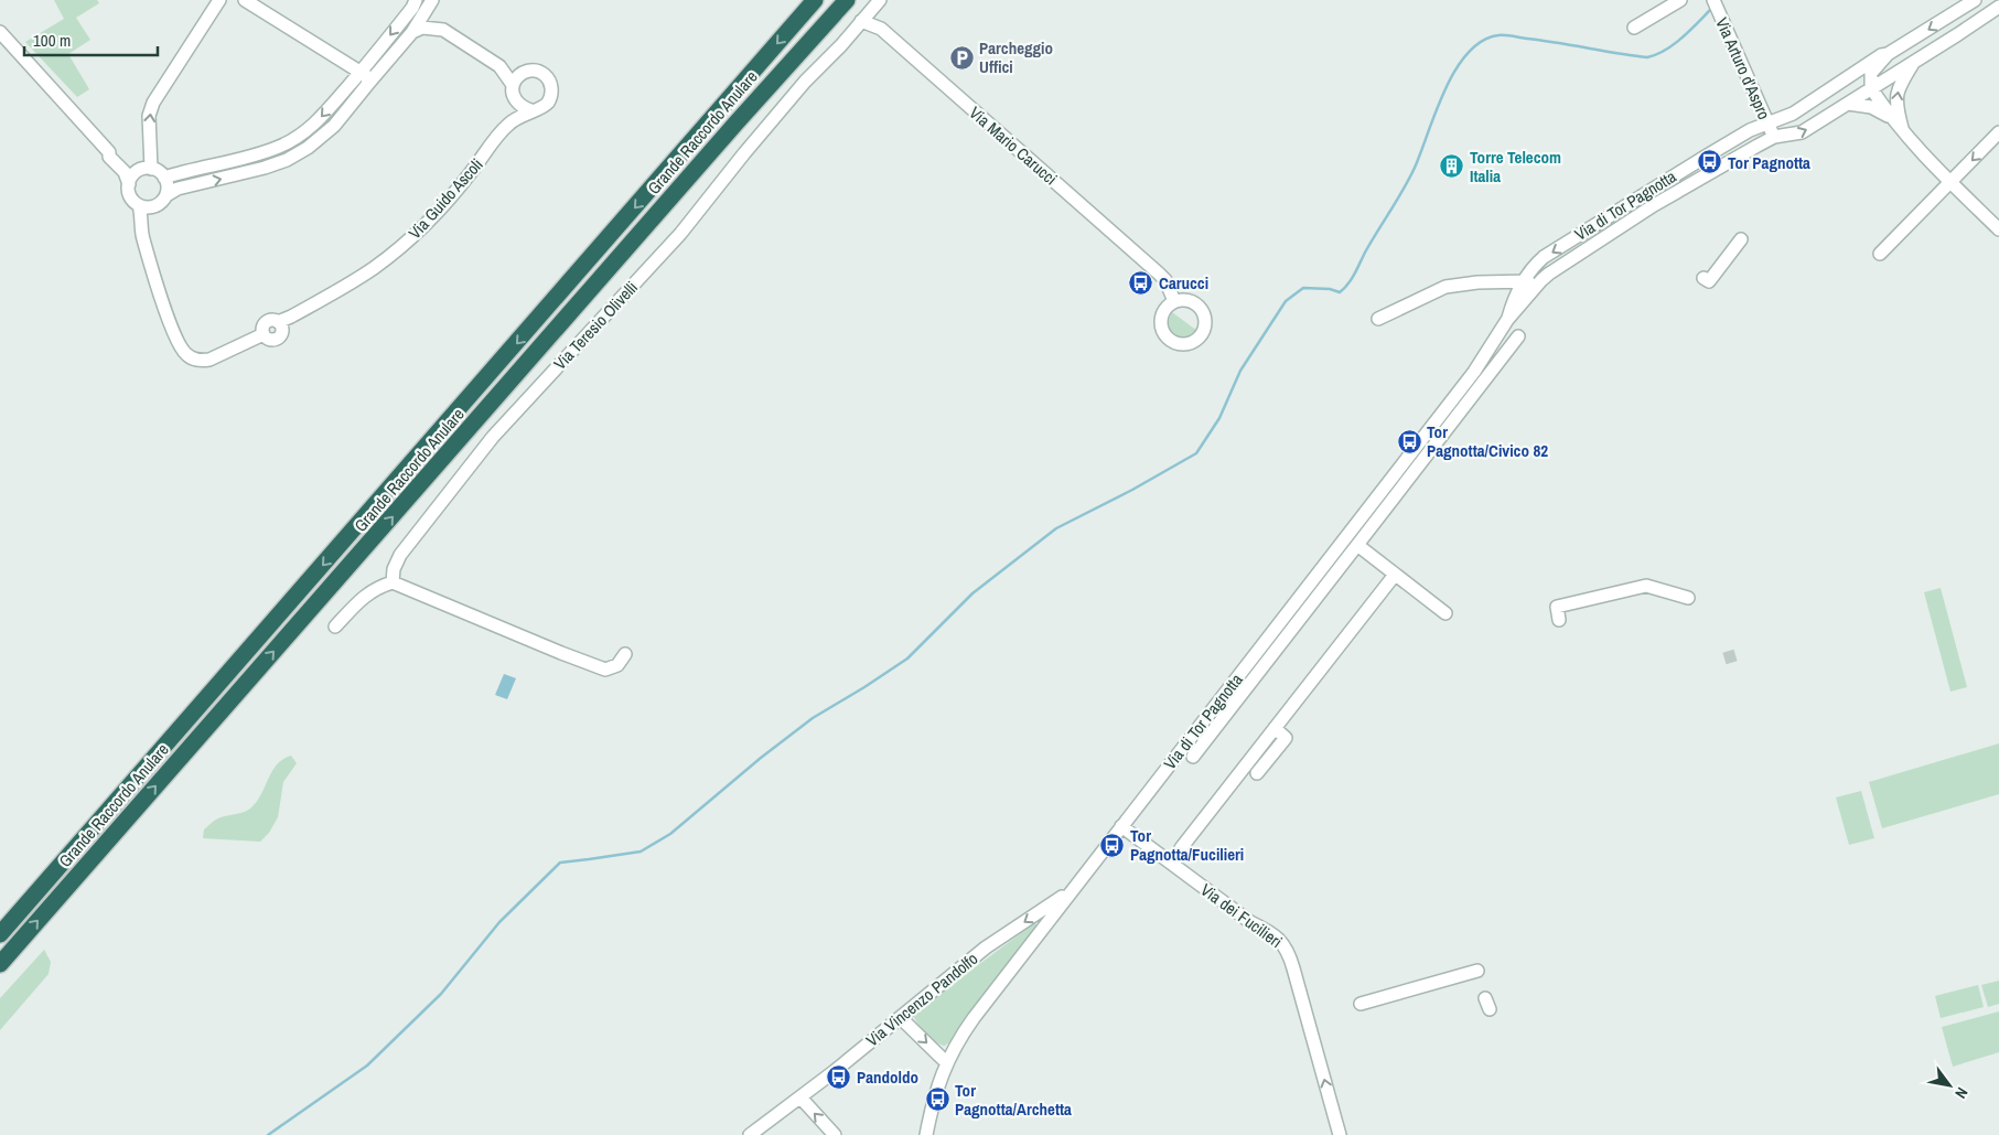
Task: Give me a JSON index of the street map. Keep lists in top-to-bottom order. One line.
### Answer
{"streets":{"highway":["Grande Raccordo Anulare"],"street":["Via Arturo d'Aspro","Via Mario Carucci","Via Guido Ascoli","Via di Tor Pagnotta","Via Teresio Olivelli","Via dei Fucilieri","Via Vincenzo Pandolfo"]},"crossings":[["Via Arturo d'Aspro","Via di Tor Pagnotta"],["Via Mario Carucci","Via Teresio Olivelli"],["Via di Tor Pagnotta","Via dei Fucilieri"],["Via di Tor Pagnotta","Via Vincenzo Pandolfo"]],"one_way":["Via dei Fucilieri","Via Vincenzo Pandolfo"],"places":{"parking":["Parcheggio Uffici"],"bus stop":["Tor Pagnotta","Carucci","Tor Pagnotta/Civico 82","Tor Pagnotta/Fucilieri","Pandoldo","Tor Pagnotta/Archetta"],"building":["Torre Telecom Italia"]},"scale_bar":"100 m","north":"bottom right"}
